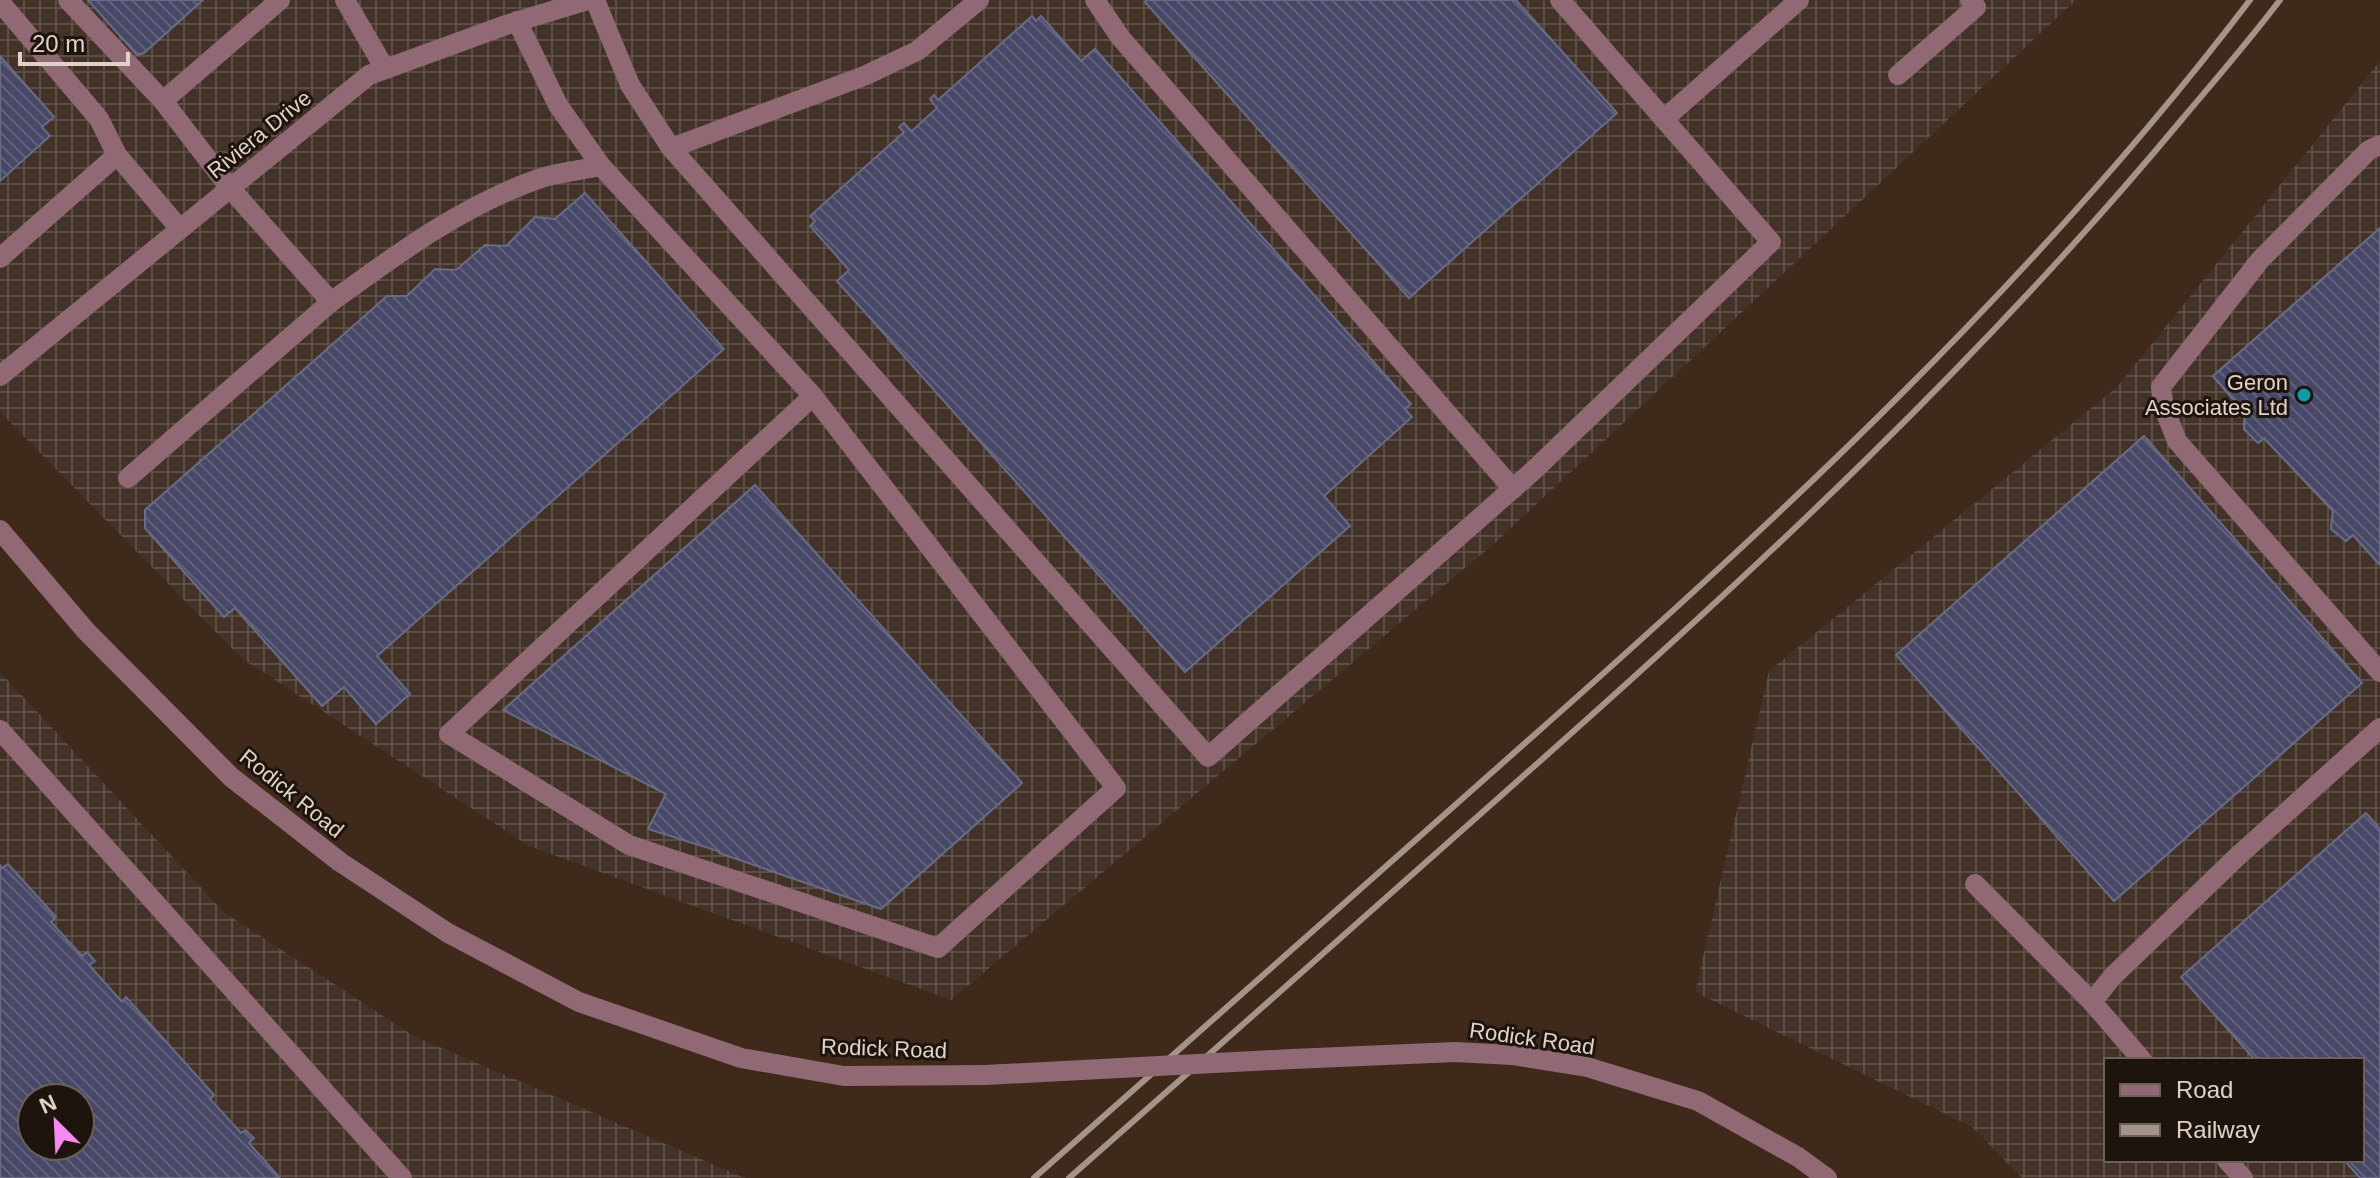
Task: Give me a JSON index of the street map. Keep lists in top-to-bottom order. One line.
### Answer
{"streets":{"street":["Riviera Drive","Rodick Road"]},"places":["Geron Associates Ltd"],"legend":["Road","Railway"],"scale_bar":"20 m","north":"top left"}
